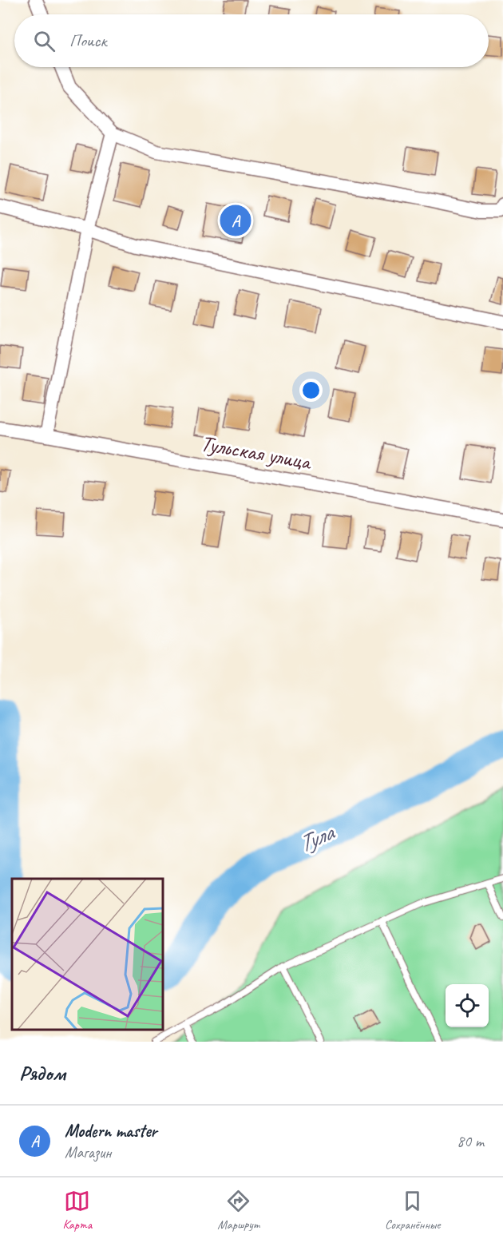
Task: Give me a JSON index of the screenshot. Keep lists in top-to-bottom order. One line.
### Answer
{"streets":{"street":["Тульская улица"]},"water":["Тула"],"page":{"search":"Поиск","pins":"A","heading":"Рядом","list":[{"mark":"A","name":"Modern master","note":"Магазин","value":"80 m"}],"nav":["Карта","Маршрут","Сохранённые"]}}
